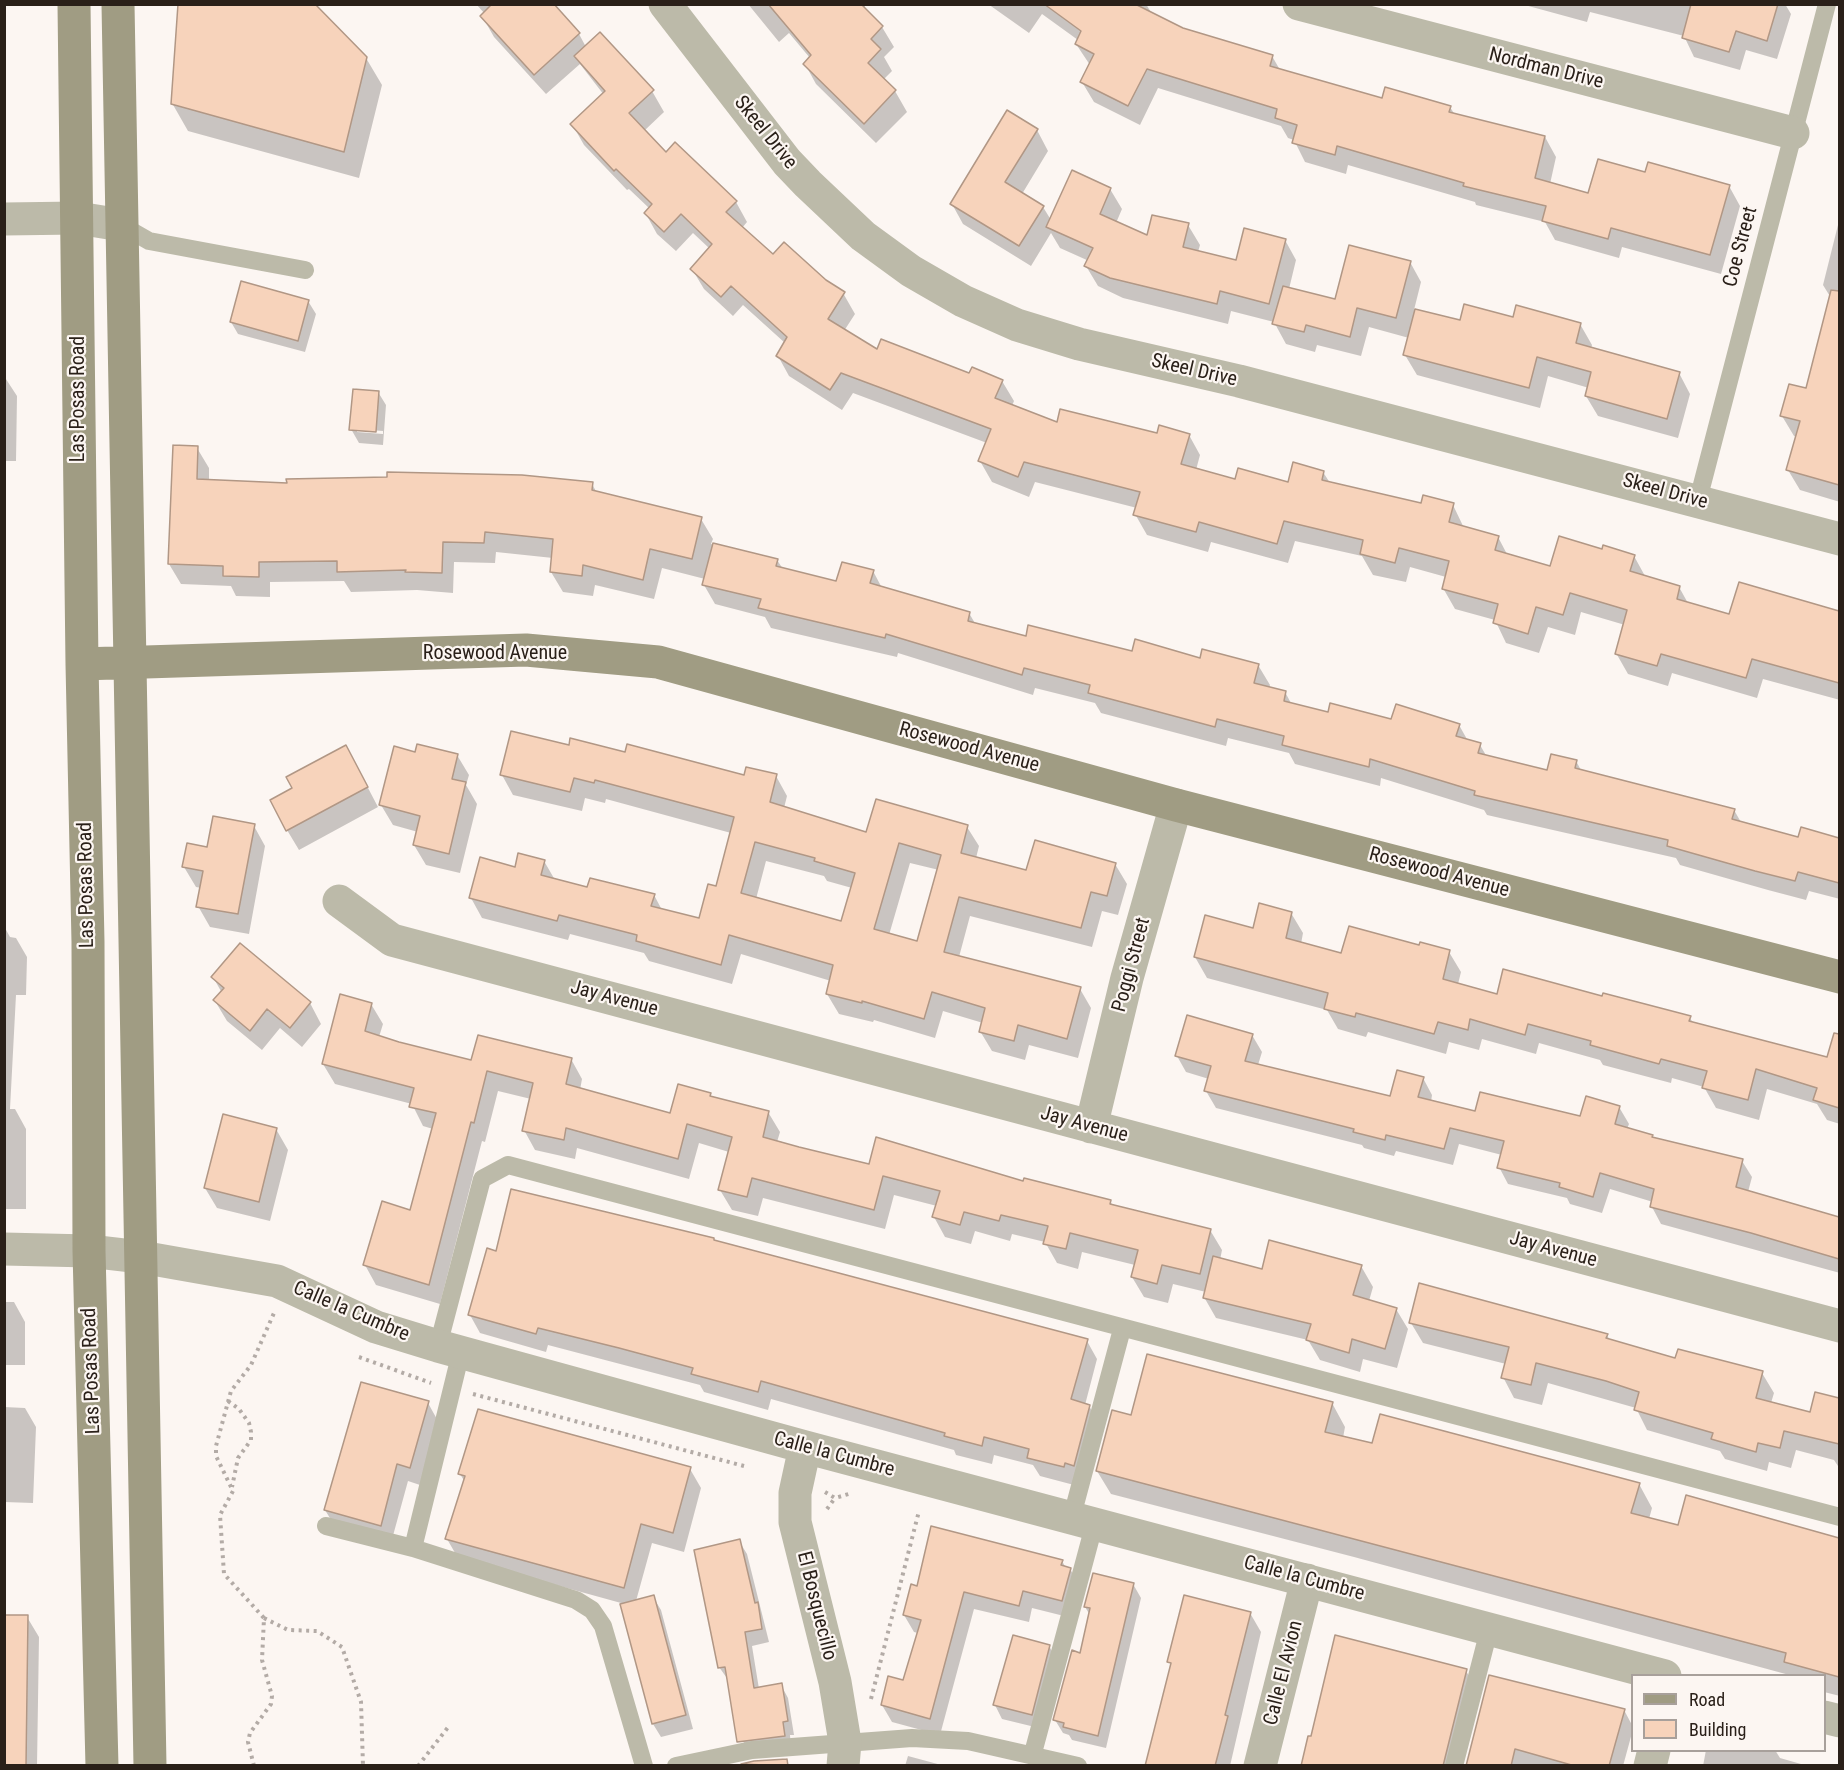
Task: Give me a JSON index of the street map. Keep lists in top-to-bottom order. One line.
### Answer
{"streets":{"main road":["Las Posas Road","Rosewood Avenue"],"street":["Nordman Drive","Skeel Drive","Poggi Street","Jay Avenue","Calle la Cumbre","El Bosquecillo","Calle El Avion"],"lane":["Coe Street"]},"crossings":[["Nordman Drive","Coe Street"],["Skeel Drive","Coe Street"],["Las Posas Road","Rosewood Avenue"],["Las Posas Road","Calle la Cumbre"],["Rosewood Avenue","Poggi Street"],["Poggi Street","Jay Avenue"],["Calle la Cumbre","El Bosquecillo"],["Calle la Cumbre","Calle El Avion"]],"legend":["Road","Building"]}
